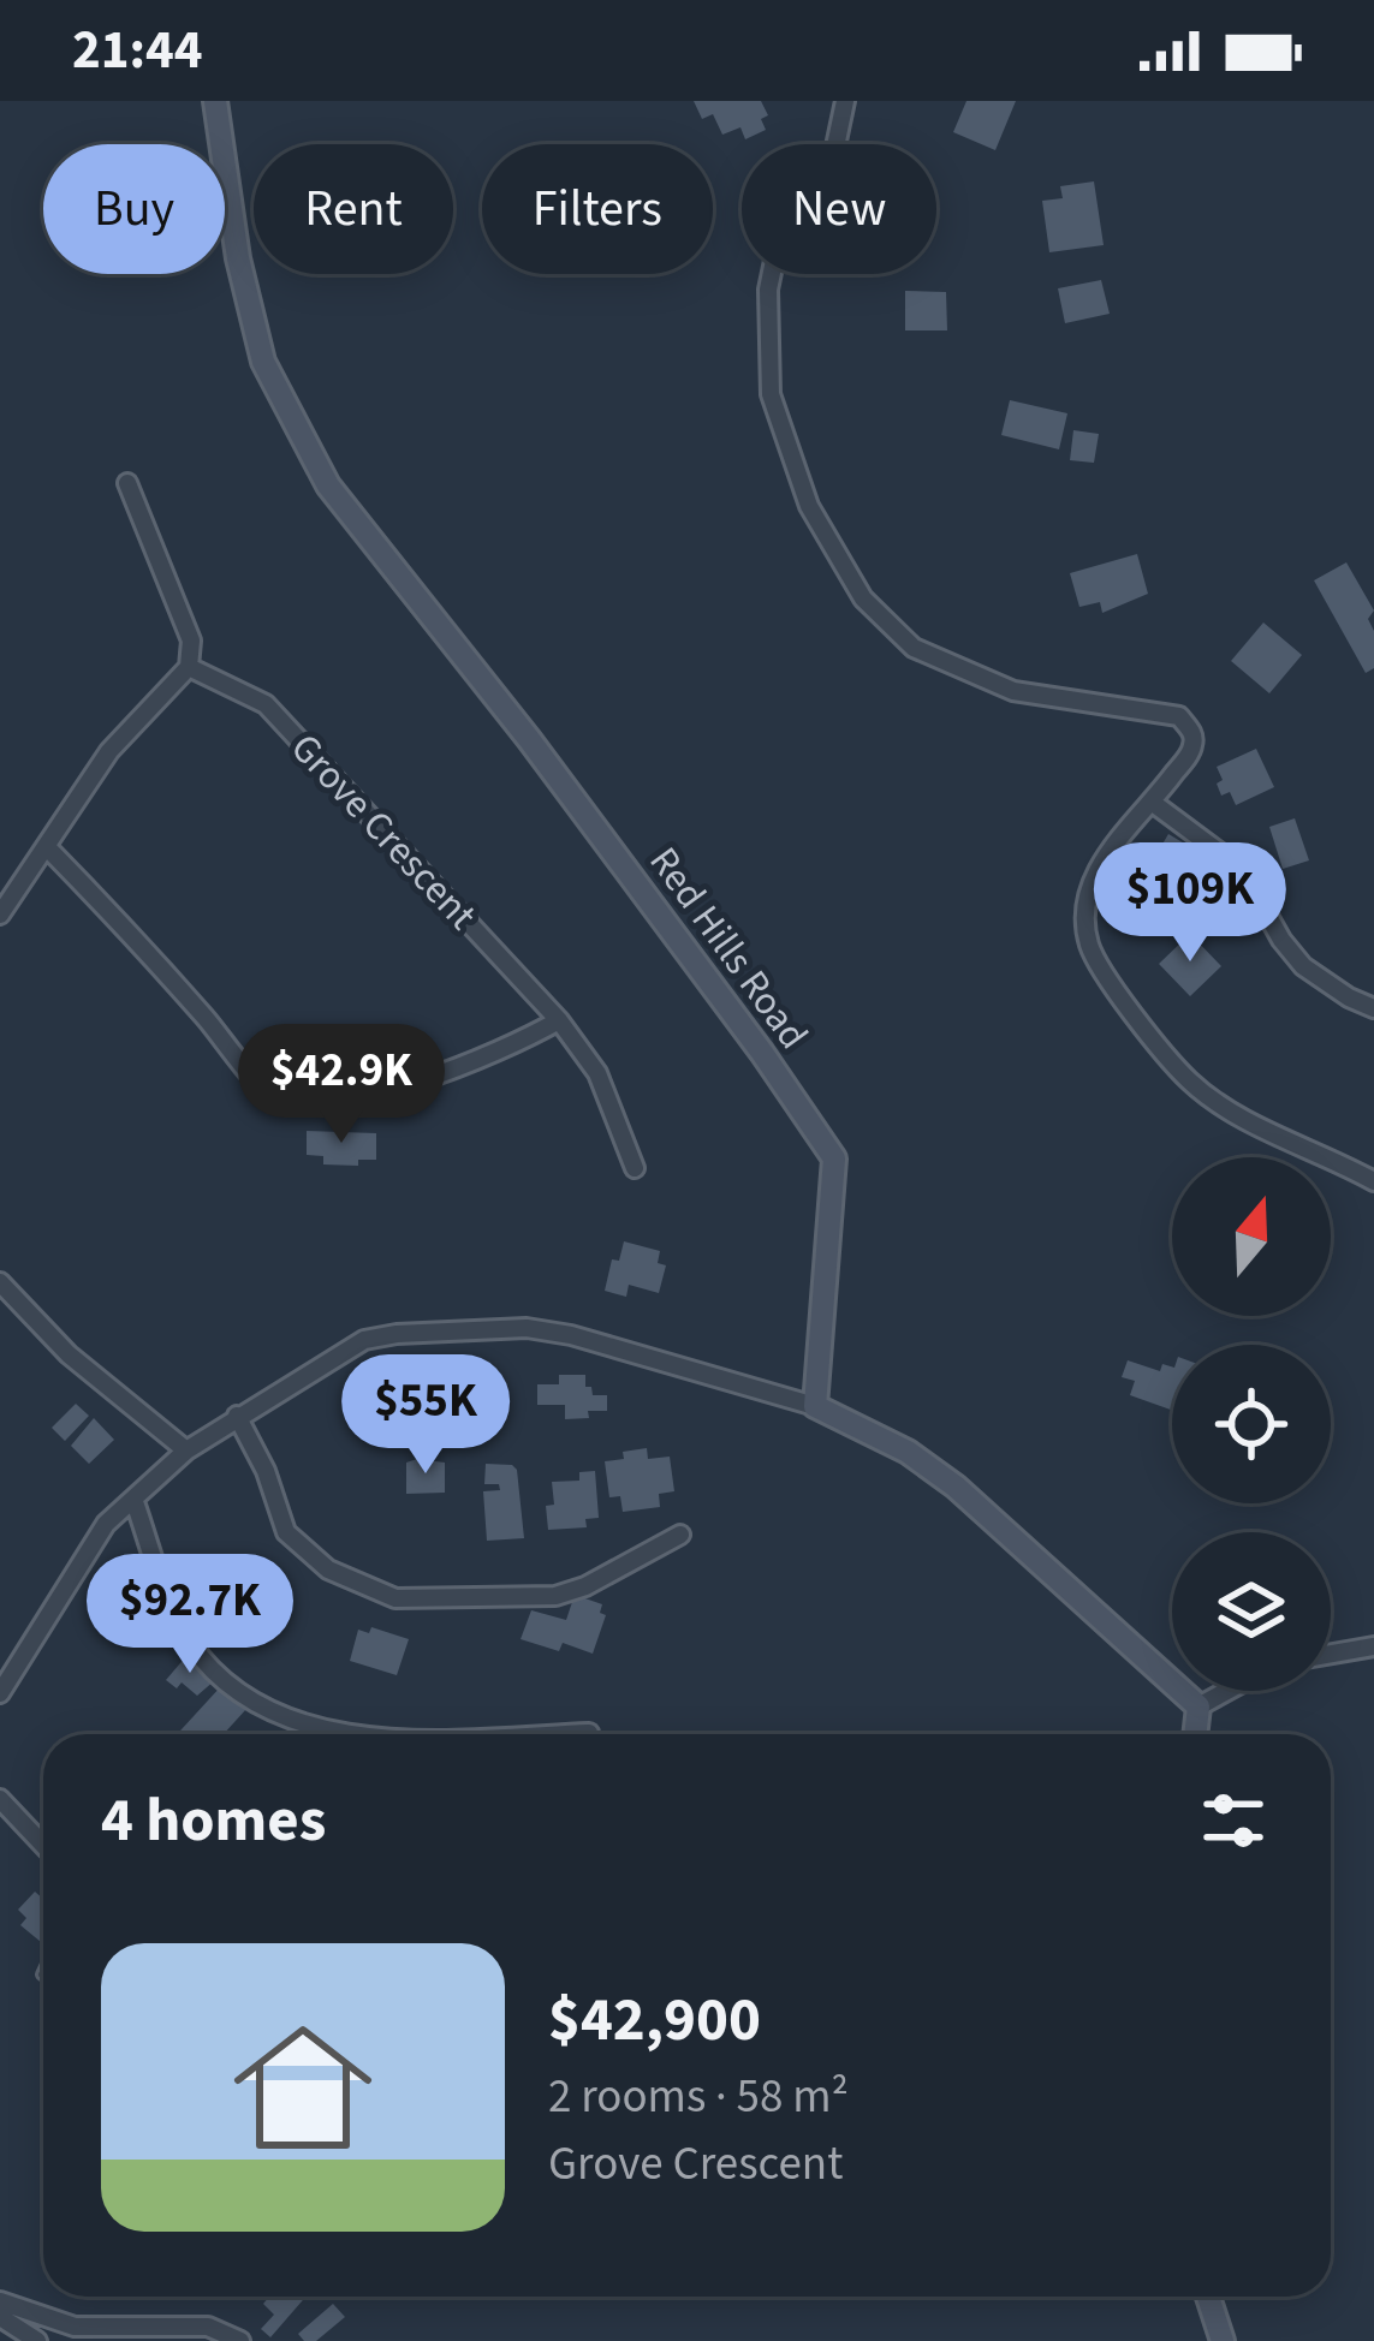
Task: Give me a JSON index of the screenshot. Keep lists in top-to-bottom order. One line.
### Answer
{"streets":{"main road":["Red Hills Road"],"street":["Grove Crescent"]},"north":"top","page":{"status":"21:44","chip":["Buy","Rent","Filters","New"],"price":["$109K","$42.9K","$55K","$92.7K"],"heading":"4 homes","list":[{"name":"$42,900","note":"2 rooms · 58 m² · Grove Crescent"}]}}
